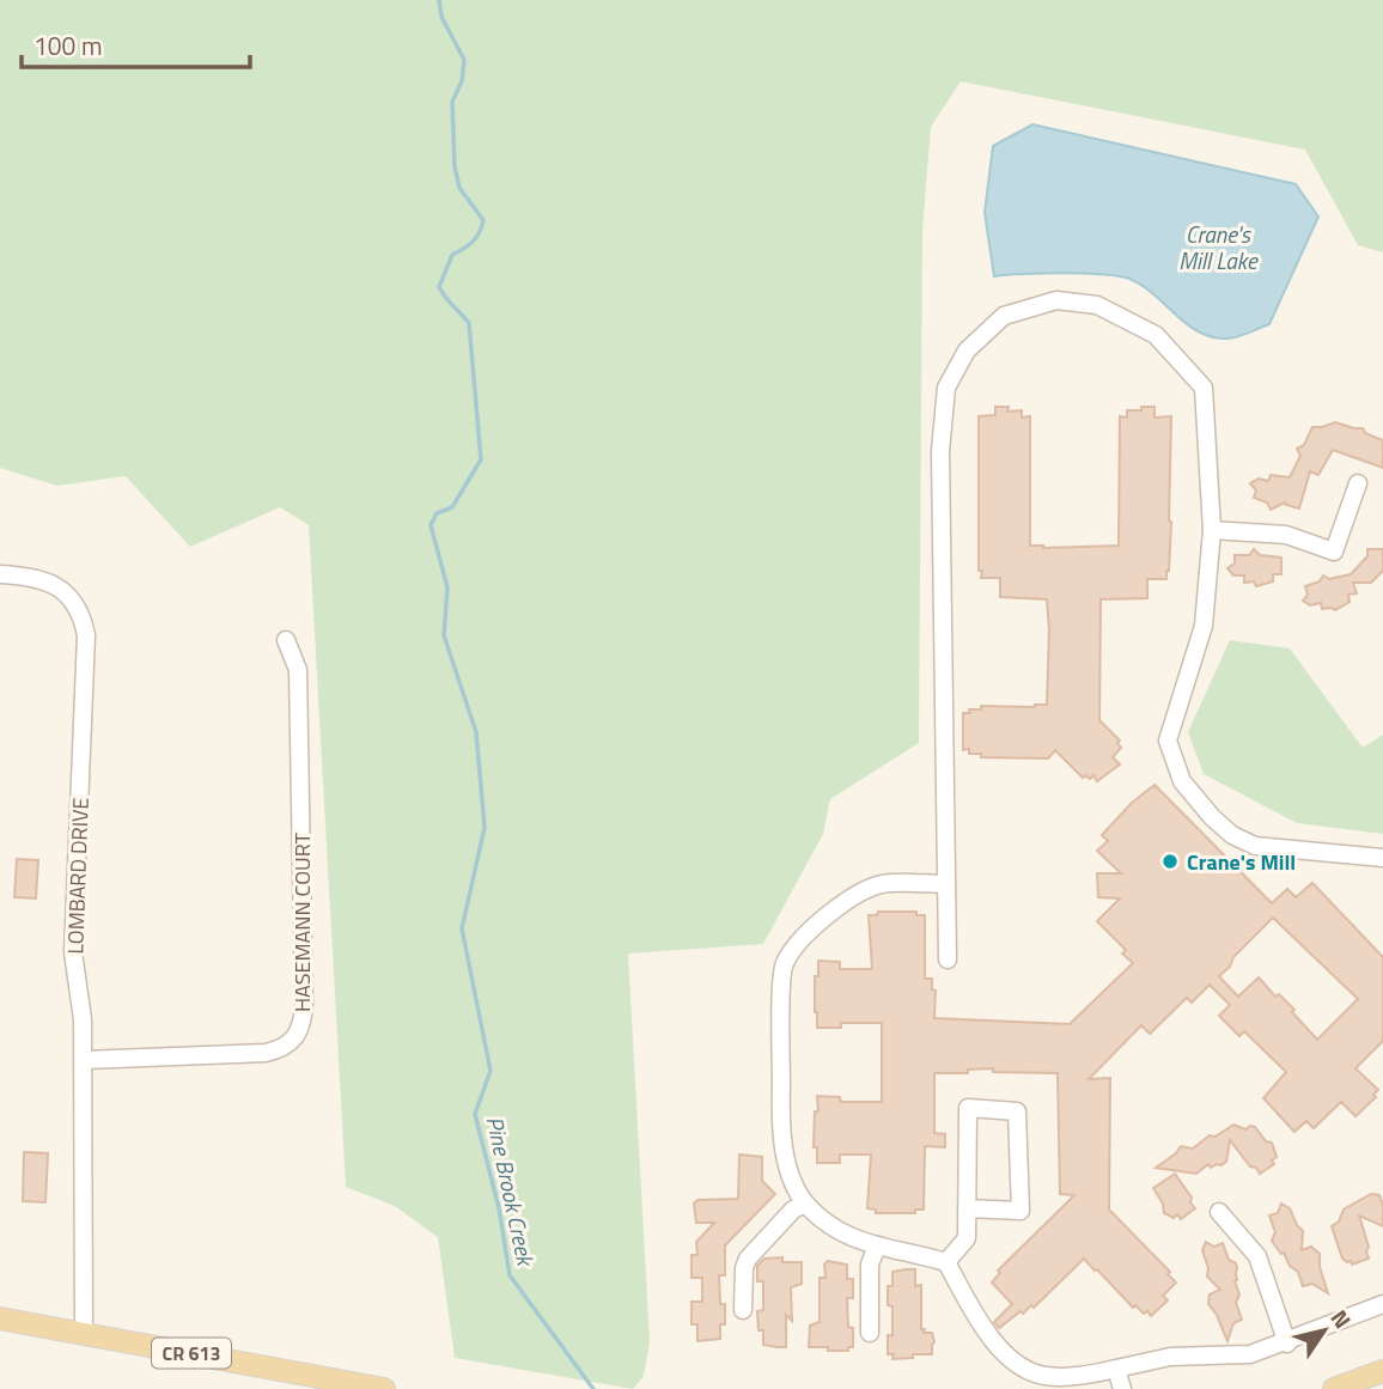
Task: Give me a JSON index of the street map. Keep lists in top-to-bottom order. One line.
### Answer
{"streets":{"main road":["CR 613"],"street":["LOMBARD DRIVE","HASEMANN COURT"]},"crossings":[["LOMBARD DRIVE","HASEMANN COURT"],["LOMBARD DRIVE","CR 613"]],"water":["Crane's Mill Lake","Pine Brook Creek"],"places":["Crane's Mill"],"scale_bar":"100 m","north":"top right"}
